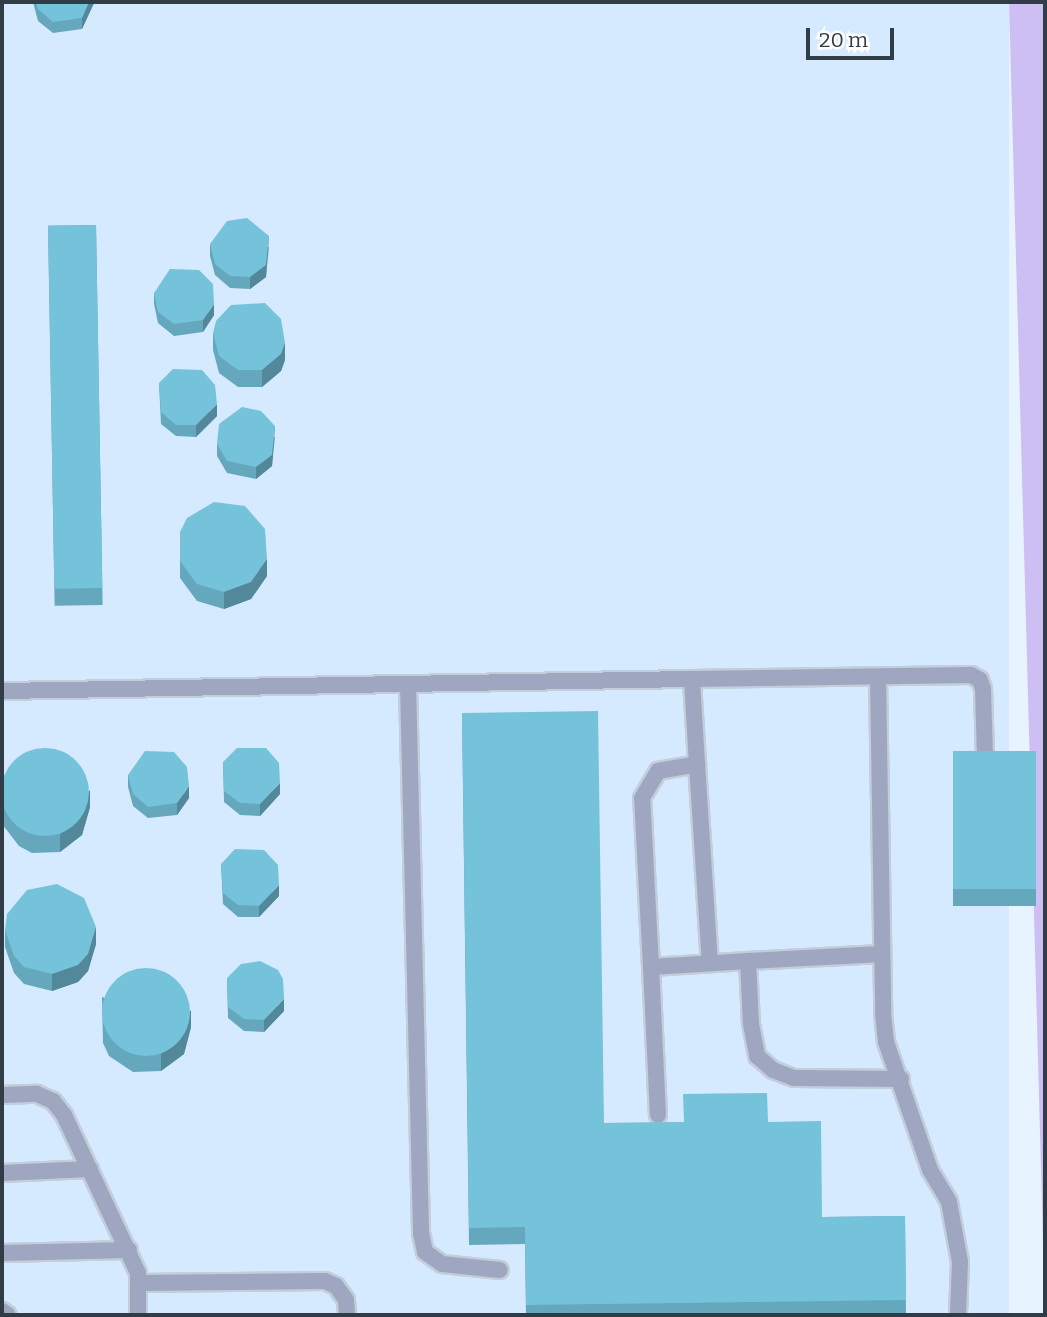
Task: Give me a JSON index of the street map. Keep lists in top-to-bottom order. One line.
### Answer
{"scale_bar":"20 m"}
